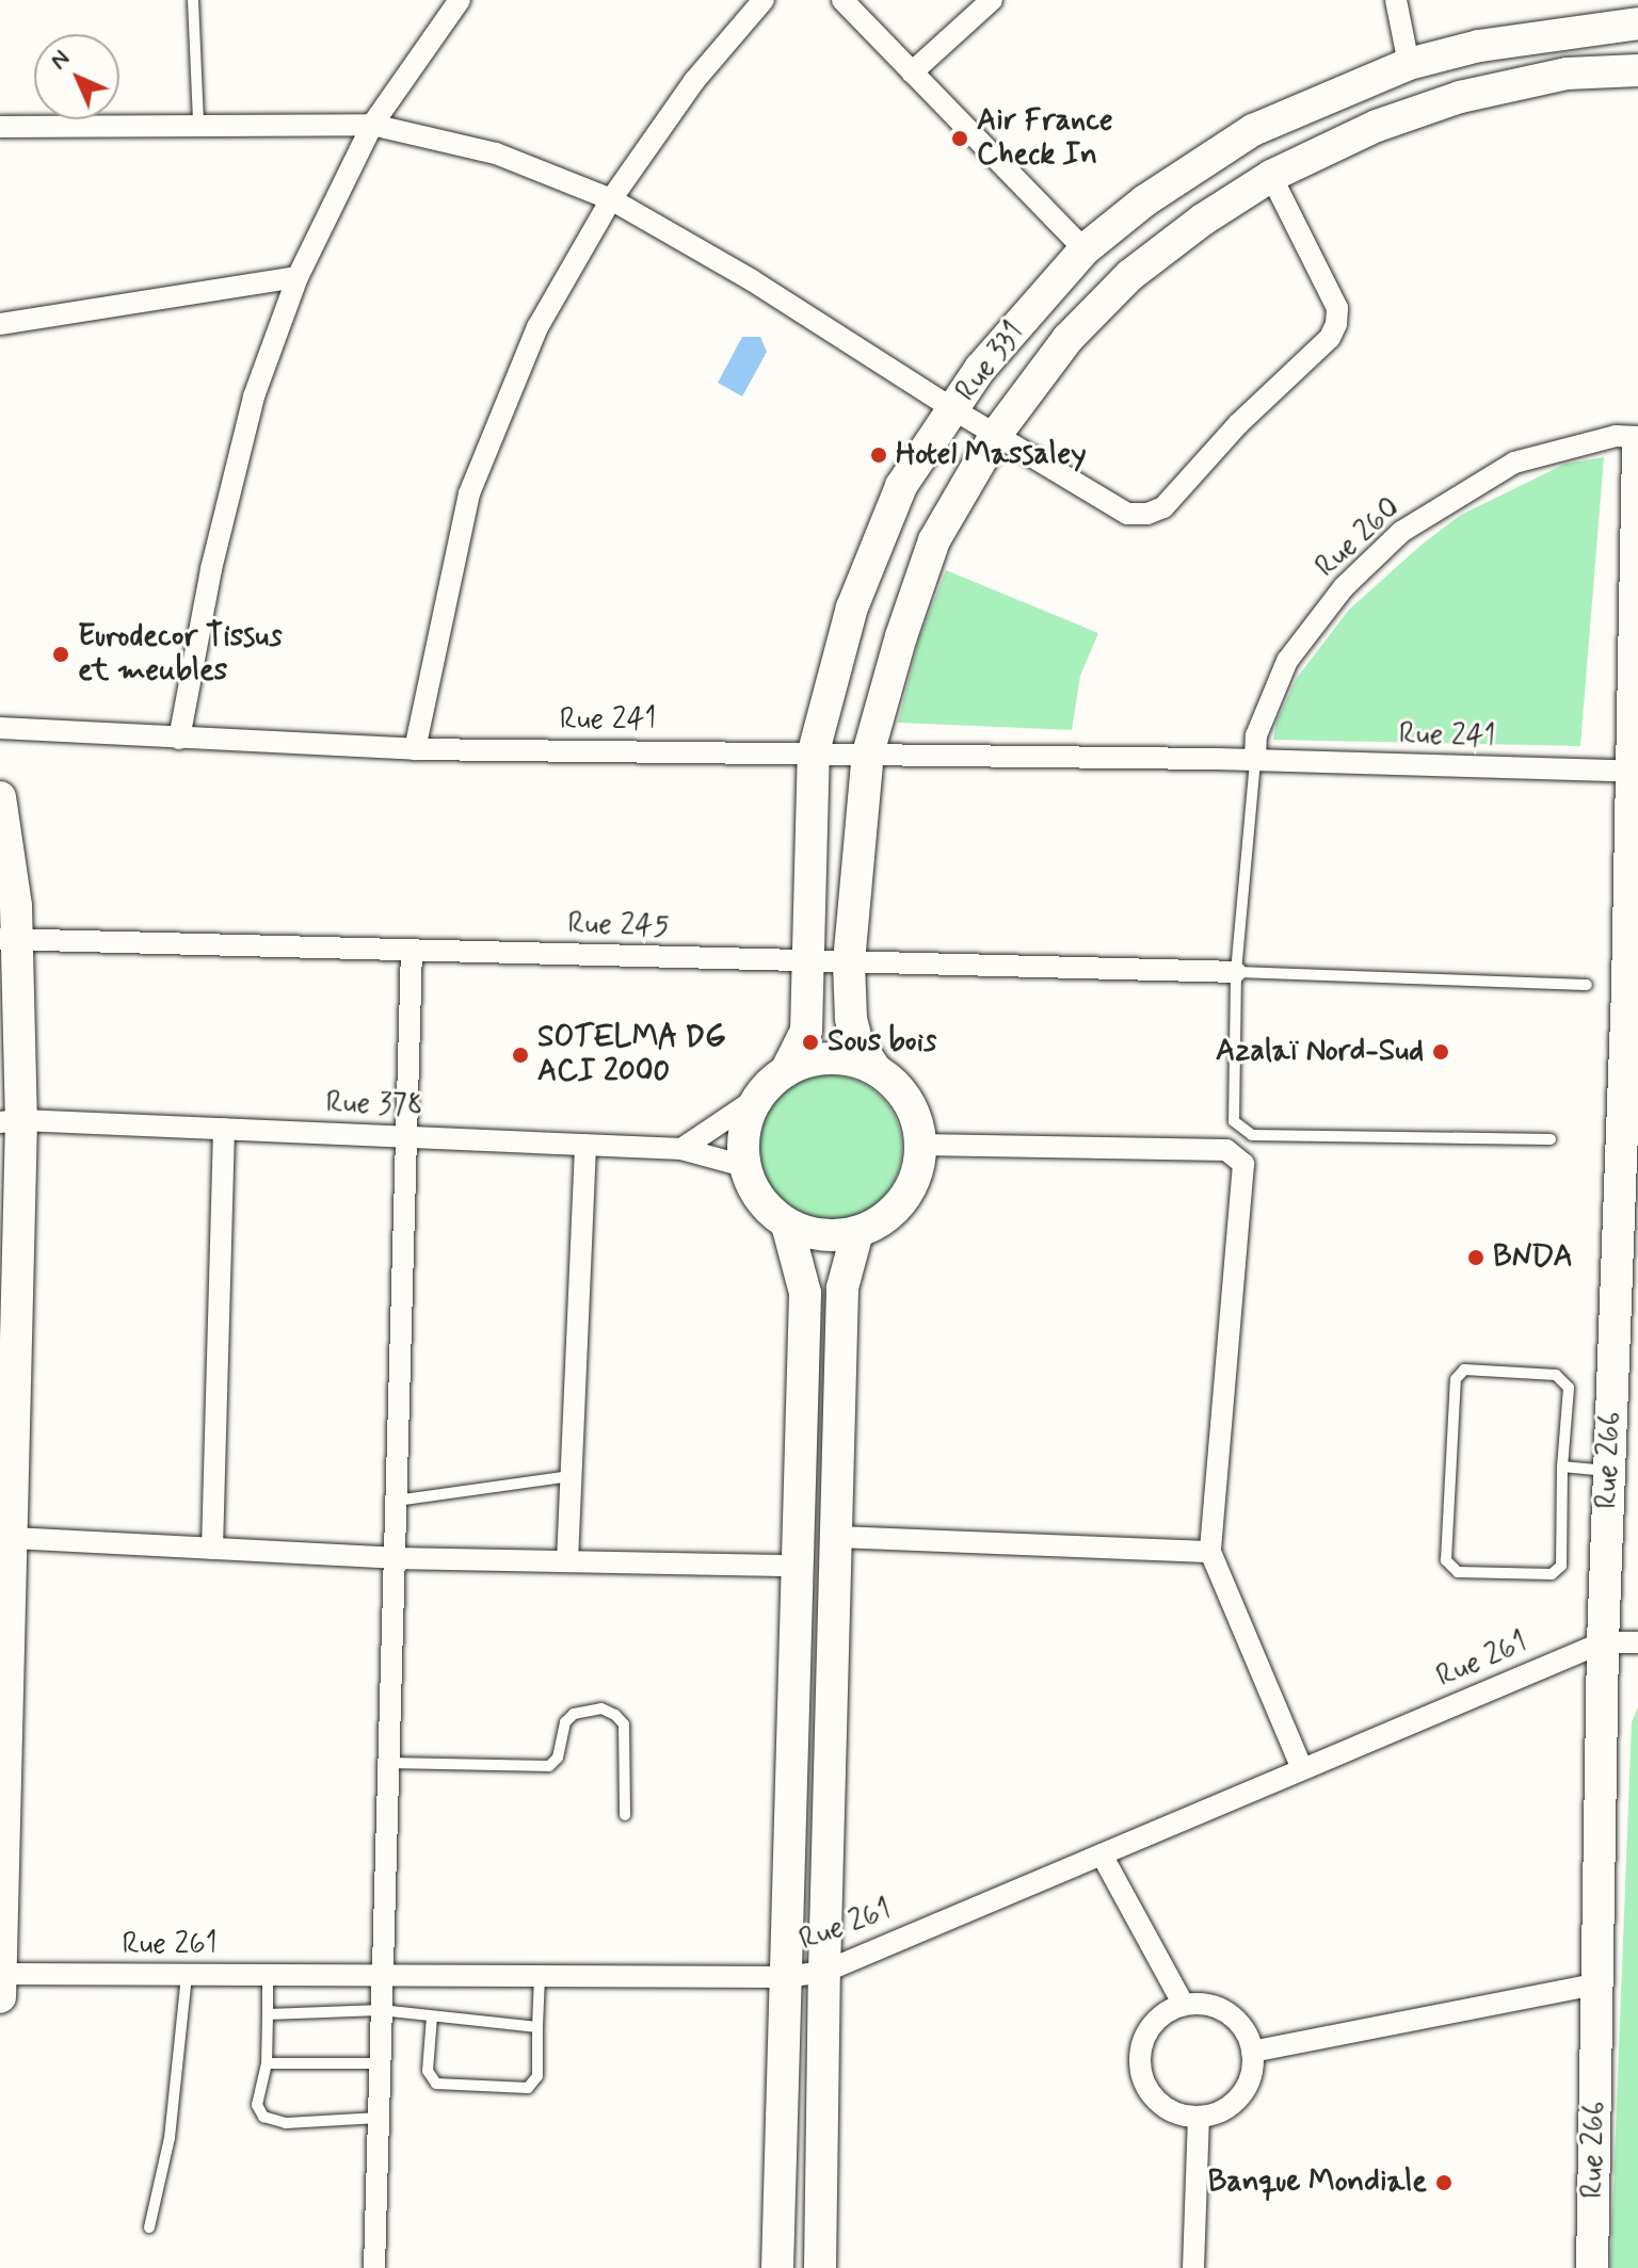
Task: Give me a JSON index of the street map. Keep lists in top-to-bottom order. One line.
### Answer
{"streets":{"street":["Rue 331","Rue 260","Rue 241","Rue 245","Rue 378","Rue 266","Rue 261"]},"crossings":[["Rue 331","Rue 241"],["Rue 331","Rue 245"],["Rue 331","Rue 378"],["Rue 260","Rue 241"],["Rue 241","Rue 266"],["Rue 266","Rue 261"]],"places":["Air France Check In","Hotel Massaley","Eurodecor Tissus et meubles","Sous bois","Azalaï Nord-Sud","SOTELMA DG ACI 2000","BNDA","Banque Mondiale"],"north":"top left"}
